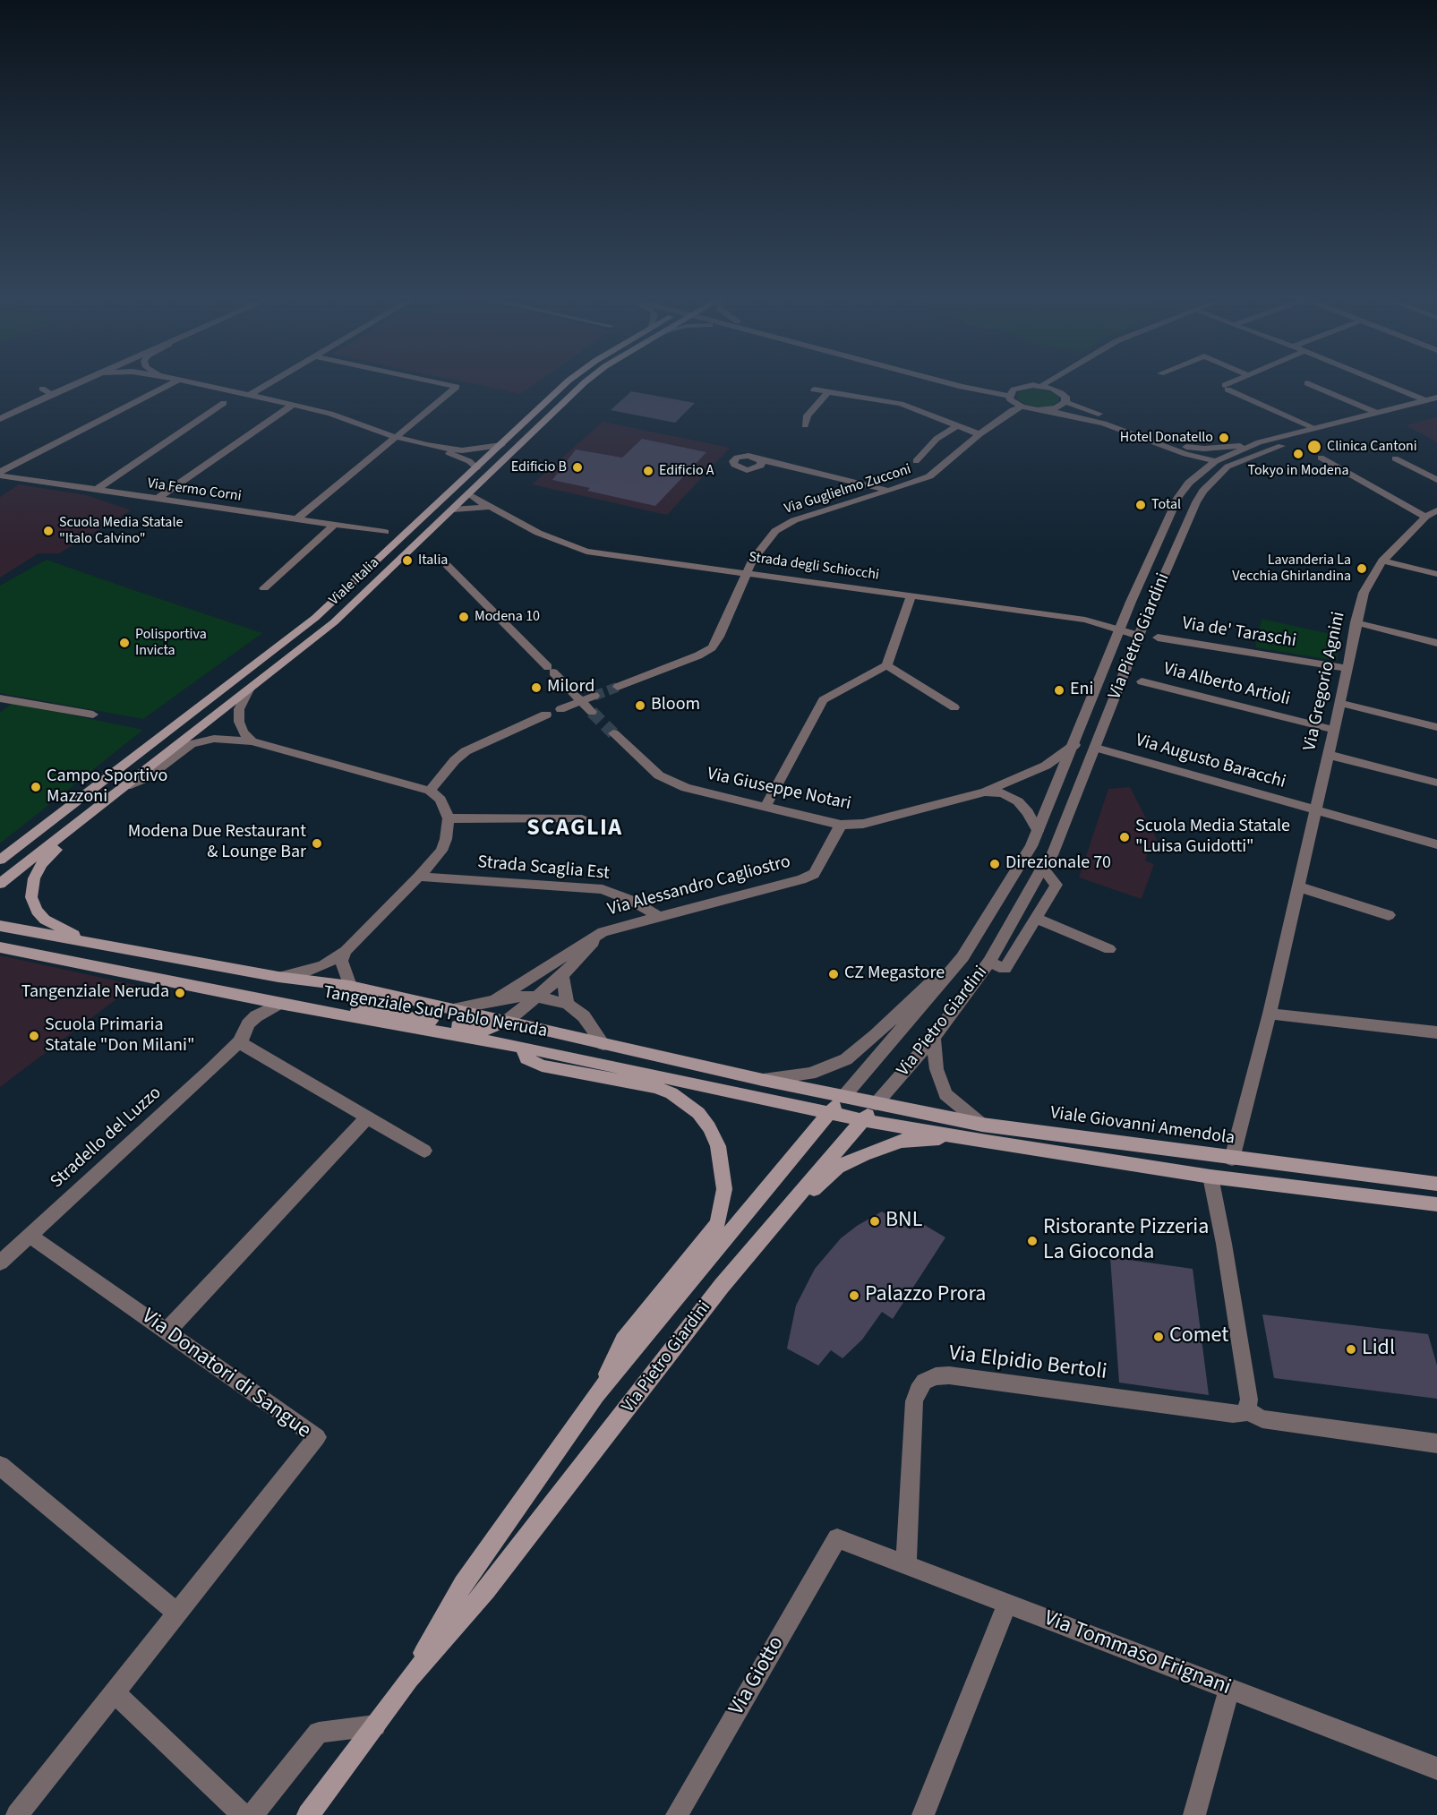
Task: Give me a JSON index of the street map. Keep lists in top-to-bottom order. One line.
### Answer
{"streets":{"main road":["Viale Italia","Via Pietro Giardini","Tangenziale Sud Pablo Neruda","Viale Giovanni Amendola"],"street":["Via Guglielmo Zucconi","Via Fermo Corni","Strada degli Schiocchi","Via de' Taraschi","Via Gregorio Agnini","Via Alberto Artioli","Via Augusto Baracchi","Via Giuseppe Notari","Strada Scaglia Est","Via Alessandro Cagliostro","Stradello del Luzzo","Via Elpidio Bertoli","Via Donatori di Sangue","Via Tommaso Frignani","Via Giotto"]},"crossings":[["Via Guglielmo Zucconi","Strada degli Schiocchi"],["Strada degli Schiocchi","Viale Italia"],["Strada degli Schiocchi","Via Pietro Giardini"],["Via de' Taraschi","Via Gregorio Agnini"],["Via Pietro Giardini","Via Augusto Baracchi"],["Via Pietro Giardini","Via Giuseppe Notari"],["Via Pietro Giardini","Tangenziale Sud Pablo Neruda"],["Via Pietro Giardini","Viale Giovanni Amendola"],["Via Gregorio Agnini","Via Alberto Artioli"],["Via Gregorio Agnini","Via Augusto Baracchi"],["Via Gregorio Agnini","Viale Giovanni Amendola"],["Via Giuseppe Notari","Via Alessandro Cagliostro"],["Strada Scaglia Est","Via Alessandro Cagliostro"],["Via Alessandro Cagliostro","Tangenziale Sud Pablo Neruda"],["Tangenziale Sud Pablo Neruda","Viale Giovanni Amendola"],["Tangenziale Sud Pablo Neruda","Stradello del Luzzo"],["Stradello del Luzzo","Via Donatori di Sangue"],["Via Elpidio Bertoli","Via Tommaso Frignani"],["Via Tommaso Frignani","Via Giotto"]],"districts":["SCAGLIA"],"places":["Hotel Donatello","Clinica Cantoni","Tokyo in Modena","Edificio B","Edificio A","Total","Scuola Media Statale \"Italo Calvino\"","Italia","Lavanderia La Vecchia Ghirlandina","Modena 10","Polisportiva Invicta","Milord","Eni","Bloom","Campo Sportivo Mazzoni","Scuola Media Statale \"Luisa Guidotti\"","Modena Due Restaurant & Lounge Bar","Direzionale 70","CZ Megastore","Tangenziale Neruda","Scuola Primaria Statale \"Don Milani\"","BNL","Ristorante Pizzeria La Gioconda","Palazzo Prora","Comet","Lidl"]}
